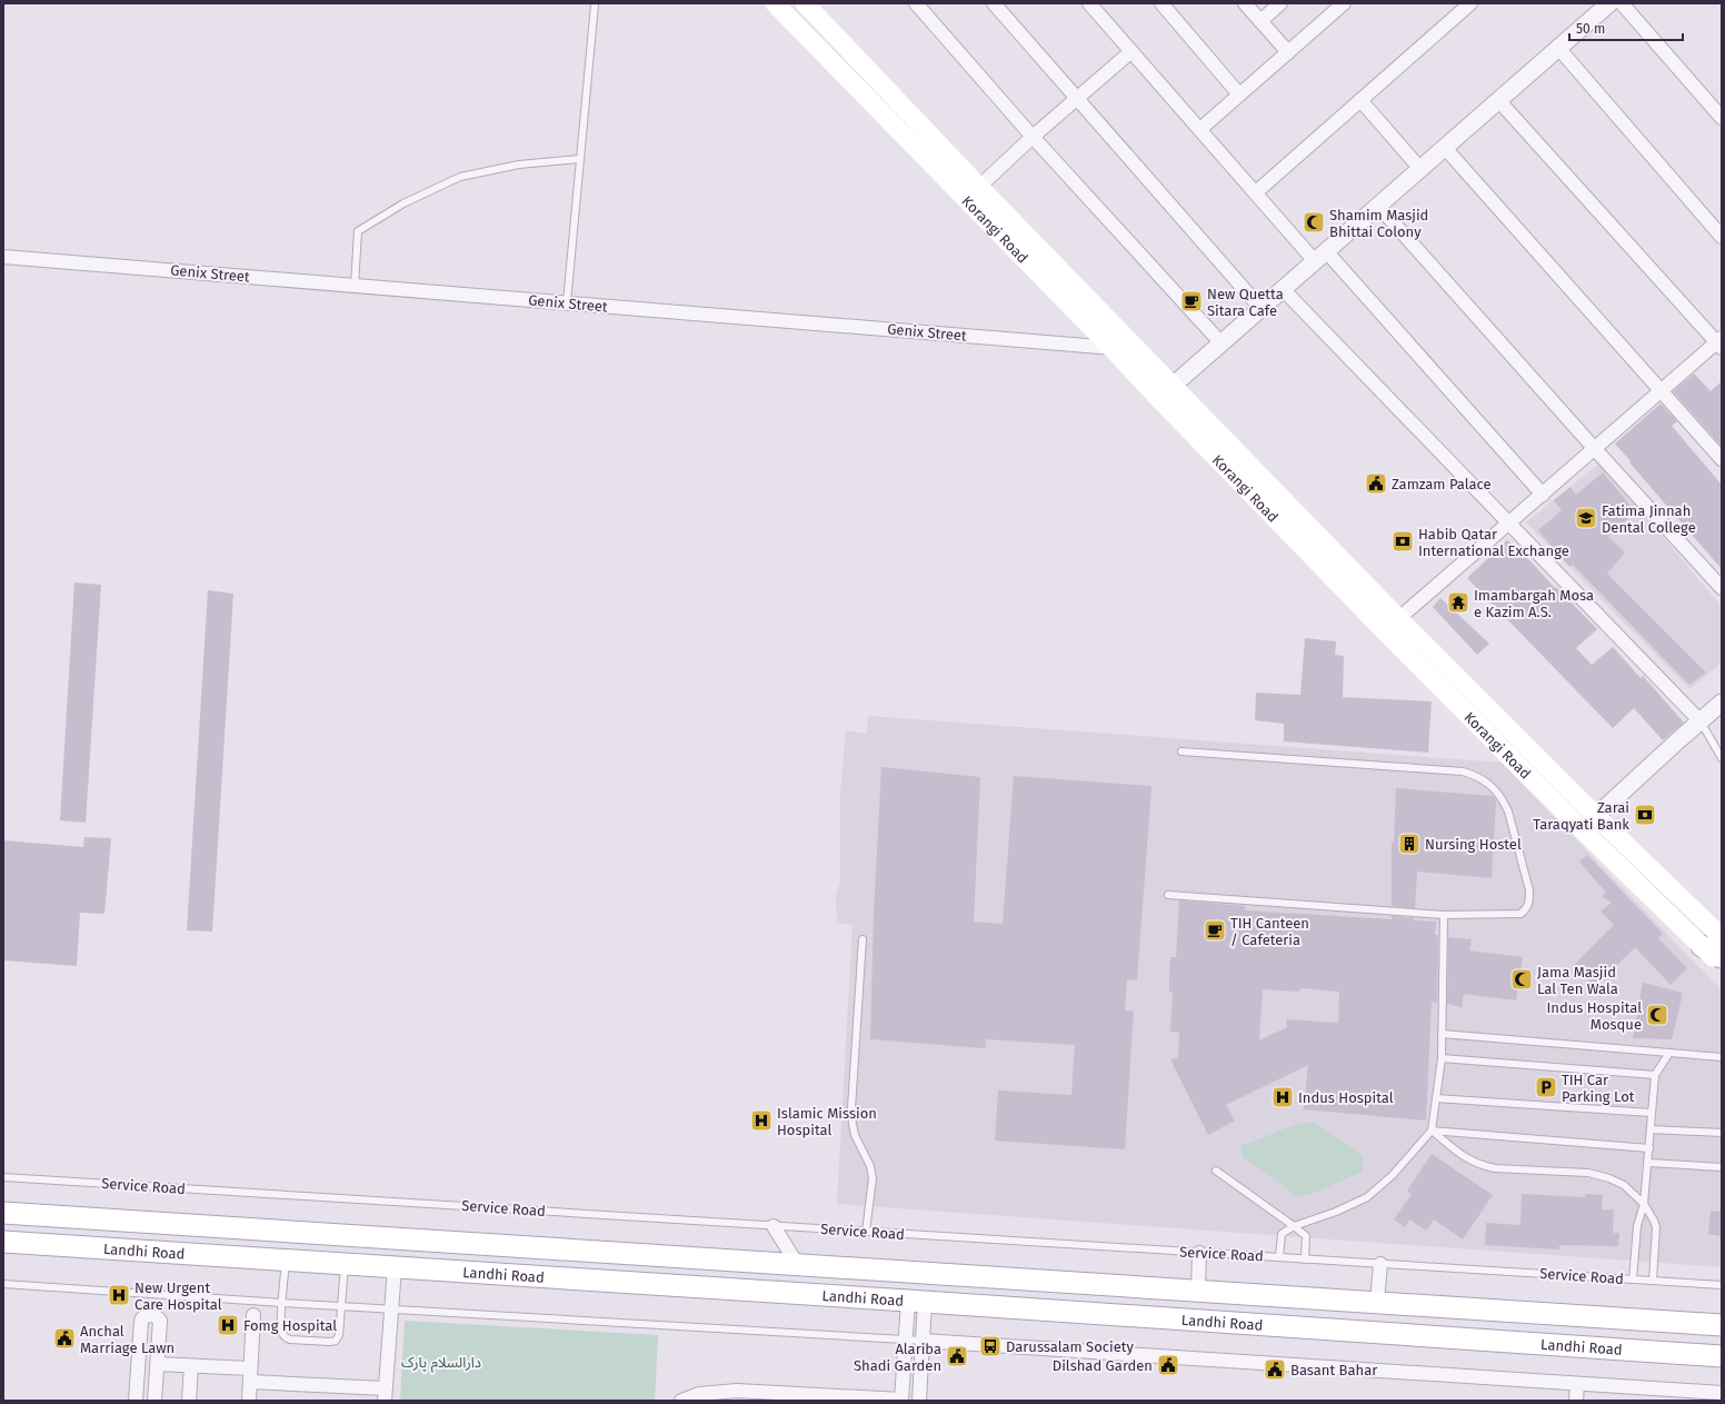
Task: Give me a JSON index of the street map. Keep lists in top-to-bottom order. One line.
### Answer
{"streets":{"main road":["Korangi Road","Landhi Road"],"street":["Genix Street"],"lane":["Service Road"]},"crossings":[["Korangi Road","Genix Street"]],"parks":["دارالسلام پارک"],"places":{"mosque":["Shamim Masjid Bhittai Colony","Jama Masjid Lal Ten Wala","Indus Hospital Mosque"],"cafe":["New Quetta Sitara Cafe","TIH Canteen / Cafeteria"],"public building":["Zamzam Palace","Anchal Marriage Lawn","Alariba Shadi Garden","Dilshad Garden","Basant Bahar"],"school or university":["Fatima Jinnah Dental College"],"bank":["Habib Qatar International Exchange","Zarai Taraqyati Bank"],"temple":["Imambargah Mosa e Kazim A.S."],"building":["Nursing Hostel"],"parking":["TIH Car Parking Lot"],"hospital":["Indus Hospital","Islamic Mission Hospital","New Urgent Care Hospital","Fomg Hospital"],"bus stop":["Darussalam Society"]},"scale_bar":"50 m"}
